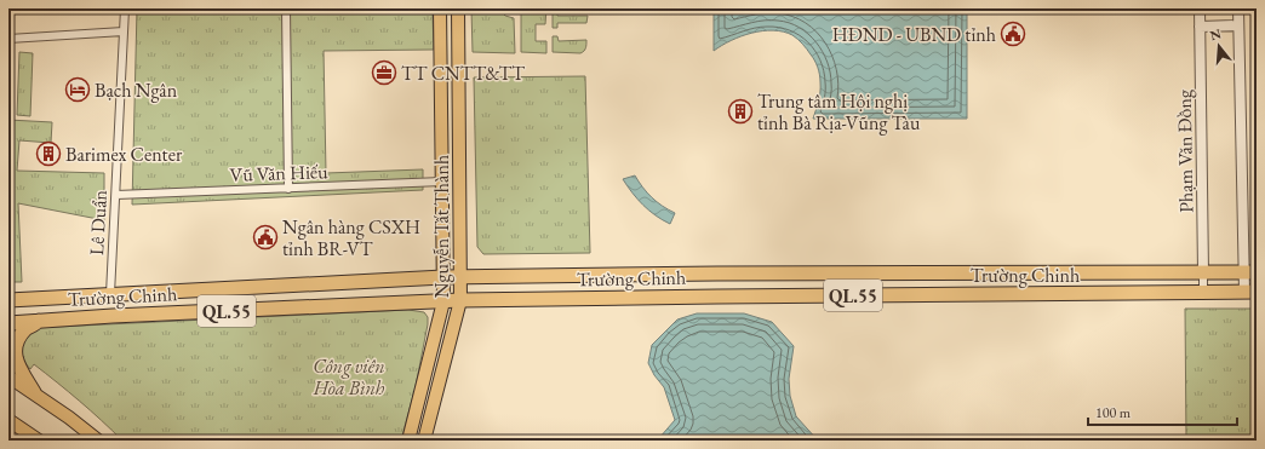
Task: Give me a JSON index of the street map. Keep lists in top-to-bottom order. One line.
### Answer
{"streets":{"highway":["Trường Chinh","QL.55"],"main road":["Nguyễn Tất Thành"],"street":["Phạm Văn Đồng","Vũ Văn Hiếu","Lê Duẩn"]},"crossings":[["Phạm Văn Đồng","Trường Chinh"],["Vũ Văn Hiếu","Lê Duẩn"],["Vũ Văn Hiếu","Nguyễn Tất Thành"],["Lê Duẩn","Trường Chinh"],["Nguyễn Tất Thành","Trường Chinh"]],"parks":["Công viên Hòa Bình"],"places":{"public building":["HĐND - UBND tỉnh","Ngân hàng CSXH tỉnh BR-VT"],"office":["TT CNTT&TT"],"hotel":["Bạch Ngân"],"building":["Trung tâm Hội nghị tỉnh Bà Rịa-Vũng Tàu","Barimex Center"]},"scale_bar":"100 m","north":"top"}
